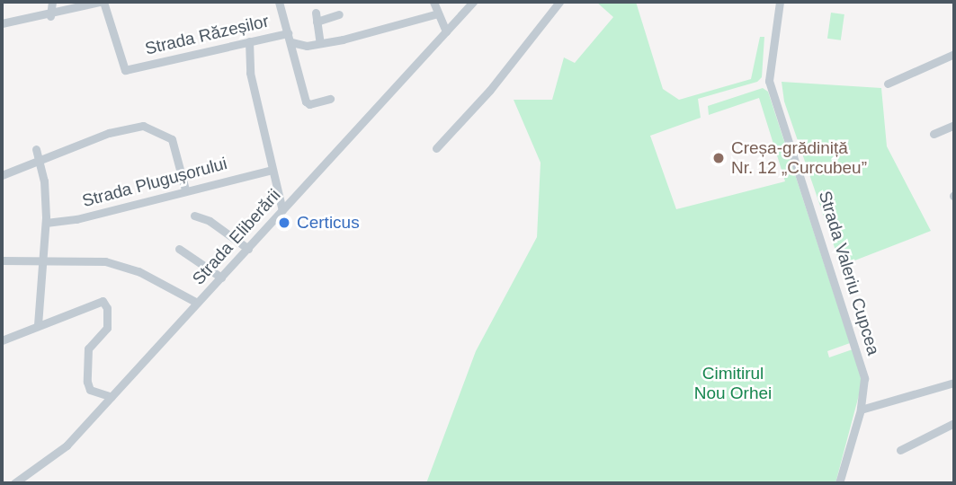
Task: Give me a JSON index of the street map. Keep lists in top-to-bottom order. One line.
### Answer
{"streets":{"street":["Strada Răzeșilor","Strada Plugușorului","Strada Eliberării","Strada Valeriu Cupcea"]},"parks":["Cimitirul Nou Orhei"],"places":["Creșa-grădiniță Nr. 12 „Curcubeu”","Certicus"]}
